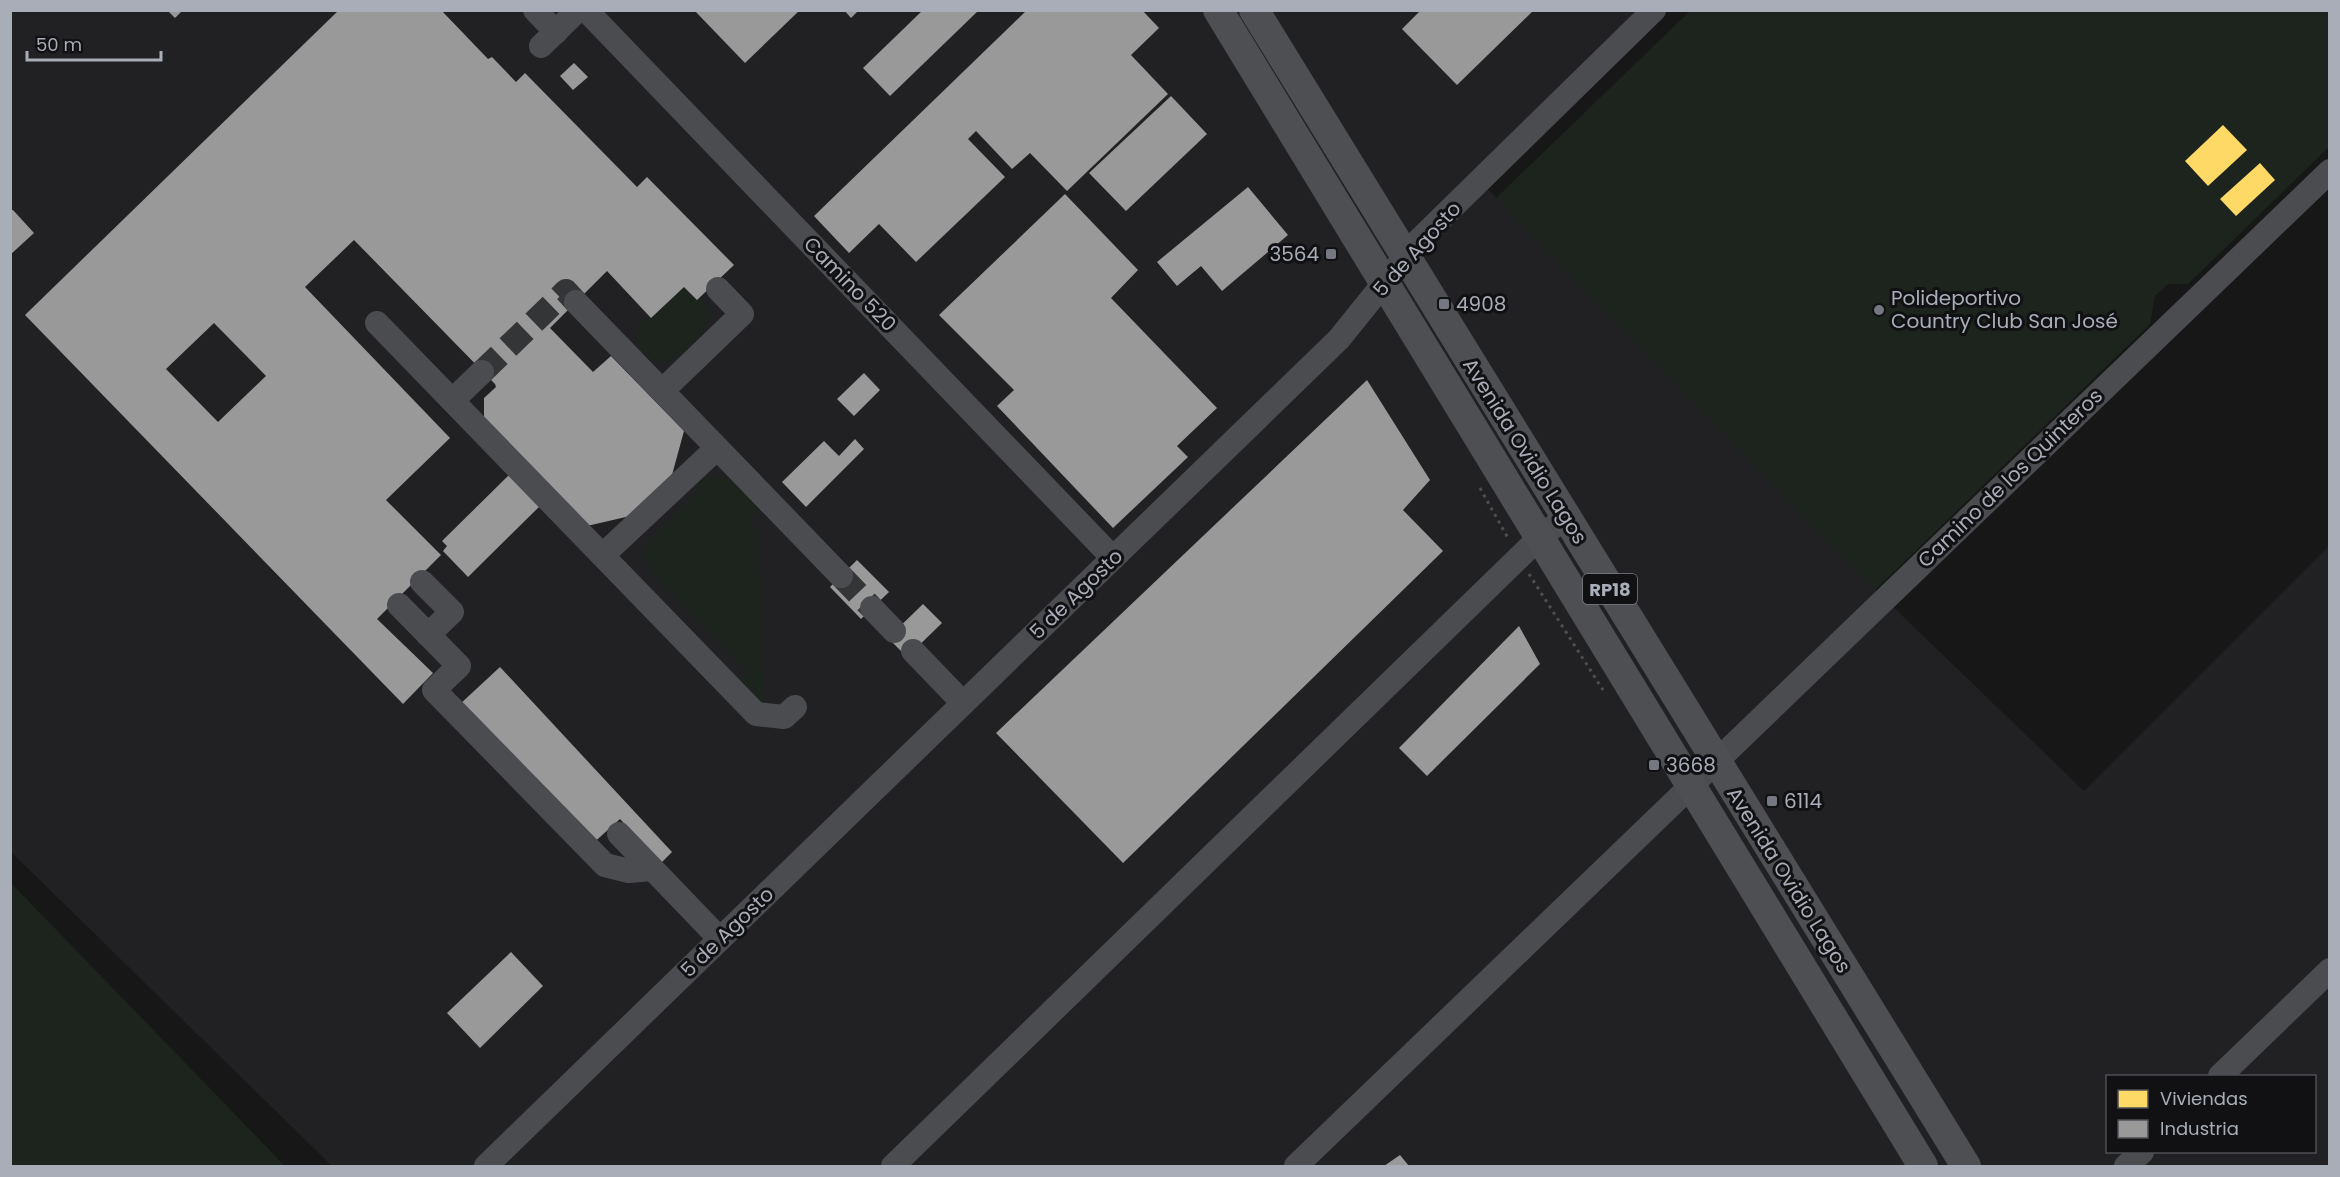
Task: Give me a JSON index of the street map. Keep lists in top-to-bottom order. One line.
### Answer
{"streets":{"main road":["Avenida Ovidio Lagos","RP18"],"street":["5 de Agosto","Camino 520","Camino de los Quinteros"]},"crossings":[["5 de Agosto","Camino 520"],["5 de Agosto","Avenida Ovidio Lagos"],["Avenida Ovidio Lagos","Camino de los Quinteros"]],"places":{"transit":["3564","4908","3668","6114"],"other":["Polideportivo Country Club San José"]},"legend":["Viviendas","Industria"],"scale_bar":"50 m"}
